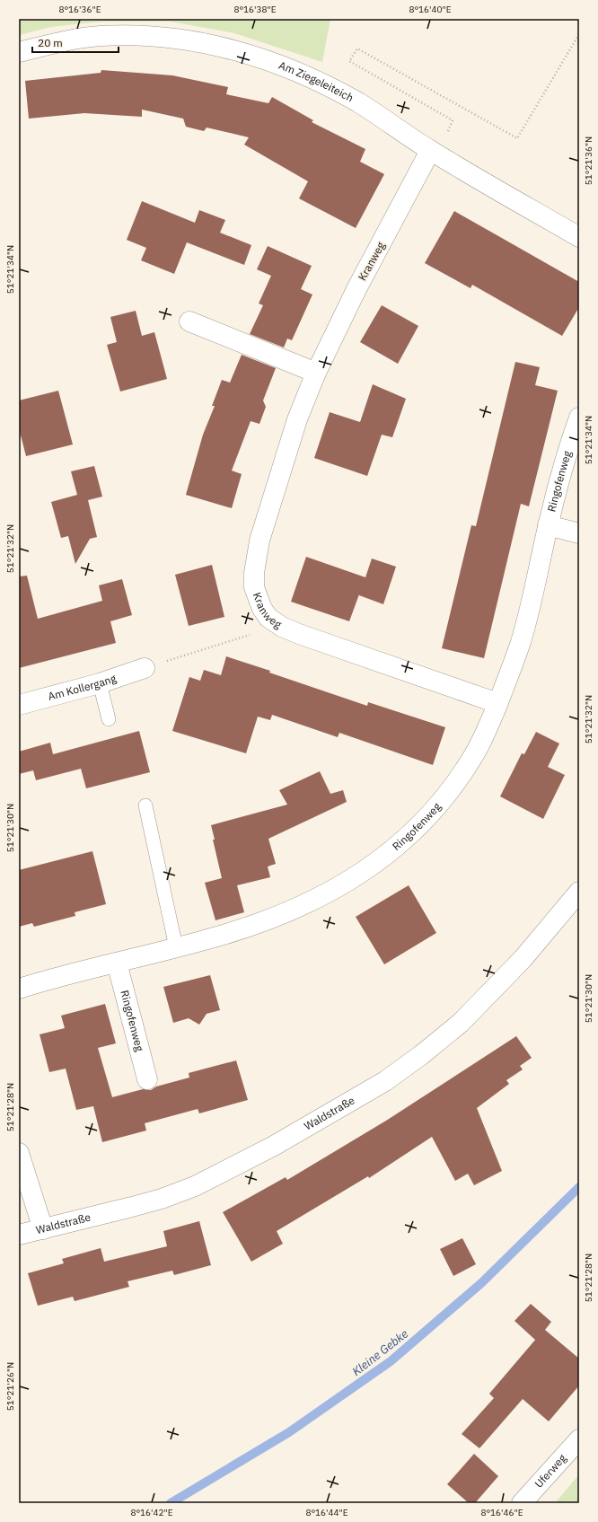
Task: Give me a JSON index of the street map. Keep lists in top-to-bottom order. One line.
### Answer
{"streets":{"street":["Am Ziegeleiteich","Kranweg","Ringofenweg","Am Kollergang","Waldstraße","Uferweg"]},"crossings":[["Am Ziegeleiteich","Kranweg"],["Kranweg","Ringofenweg"]],"water":["Kleine Gebke"],"scale_bar":"20 m","coordinates":["8°16'36\"E","8°16'38\"E","8°16'40\"E","51°21'36\"N","51°21'34\"N","51°21'32\"N","51°21'30\"N","51°21'28\"N","51°21'26\"N","8°16'42\"E","8°16'44\"E","8°16'46\"E"]}
